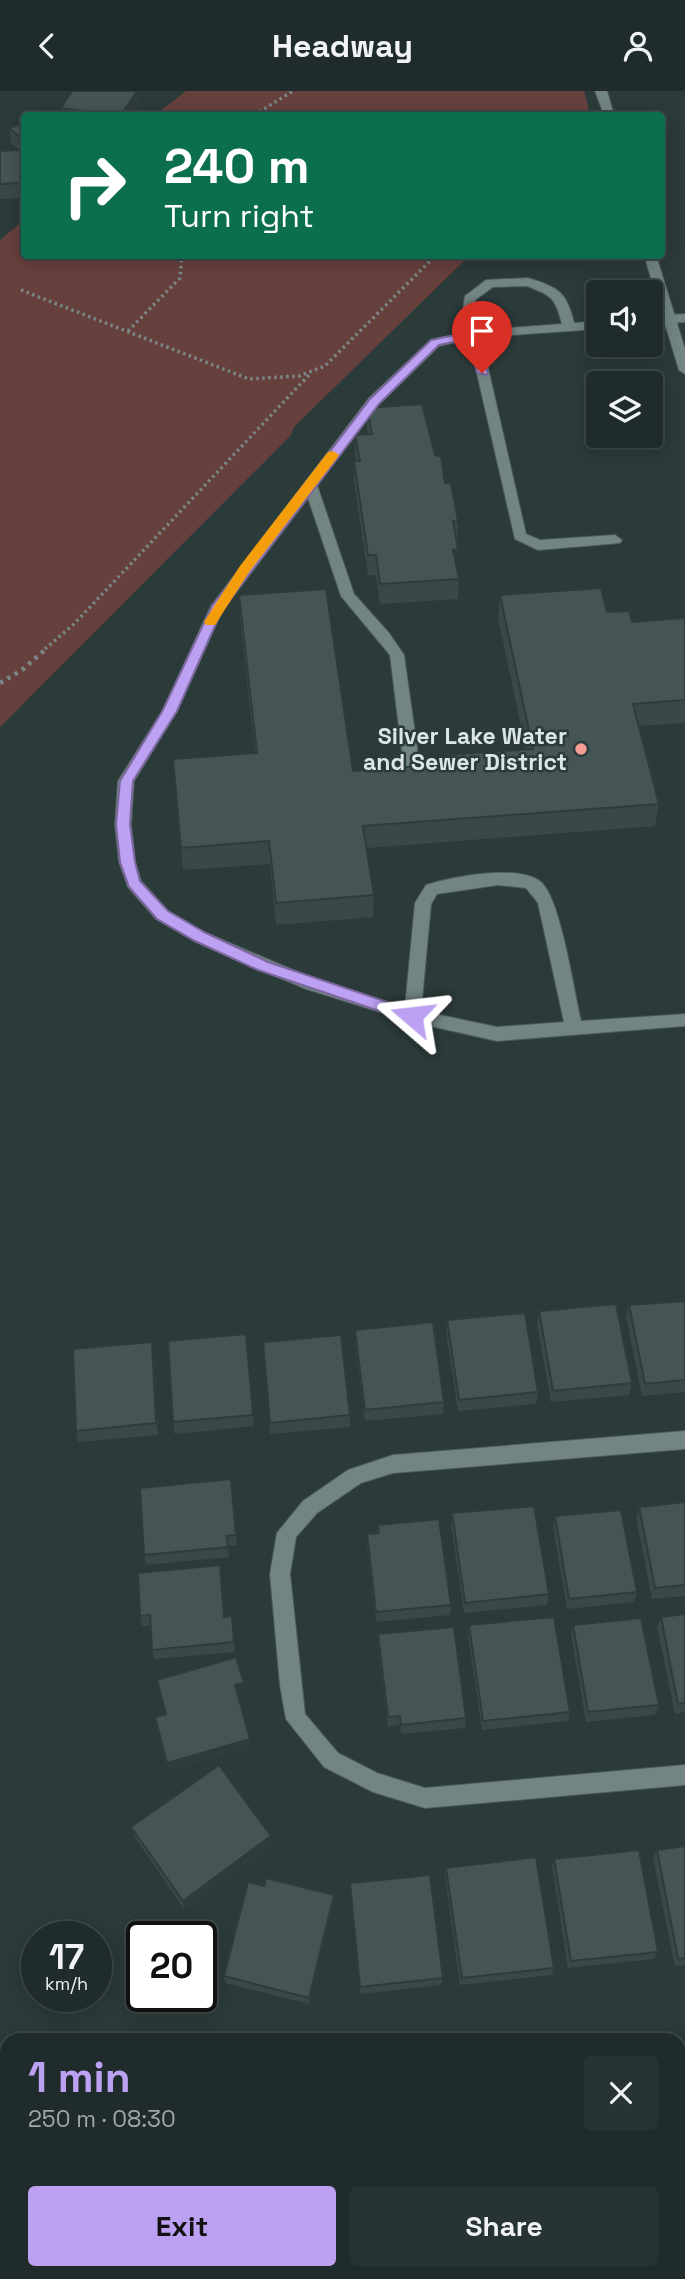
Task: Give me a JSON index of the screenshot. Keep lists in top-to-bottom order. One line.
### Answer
{"places":["Silver Lake Water and Sewer District"],"page":{"header":"Headway","turn":["240 m","Turn right"],"speed":"17 km/h","limit":"20","heading":["1 min","250 m · 08:30"],"buttons":["Exit","Share"]}}
